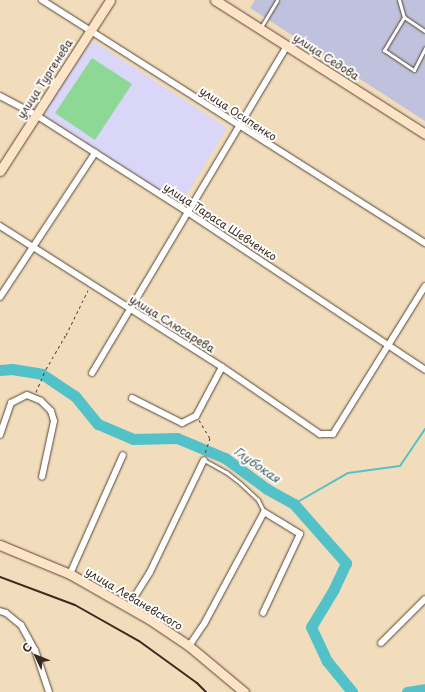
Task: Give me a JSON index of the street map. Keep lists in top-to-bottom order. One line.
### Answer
{"streets":{"main road":["улица Седова","улица Тургенева","улица Леваневского"],"street":["улица Осипенко","улица Тараса Шевченко","улица Слюсарева"]},"crossings":[["улица Тургенева","улица Осипенко"],["улица Тургенева","улица Тараса Шевченко"],["улица Тараса Шевченко","улица Слюсарева"]],"water":["Глубокая"],"north":"top left"}
